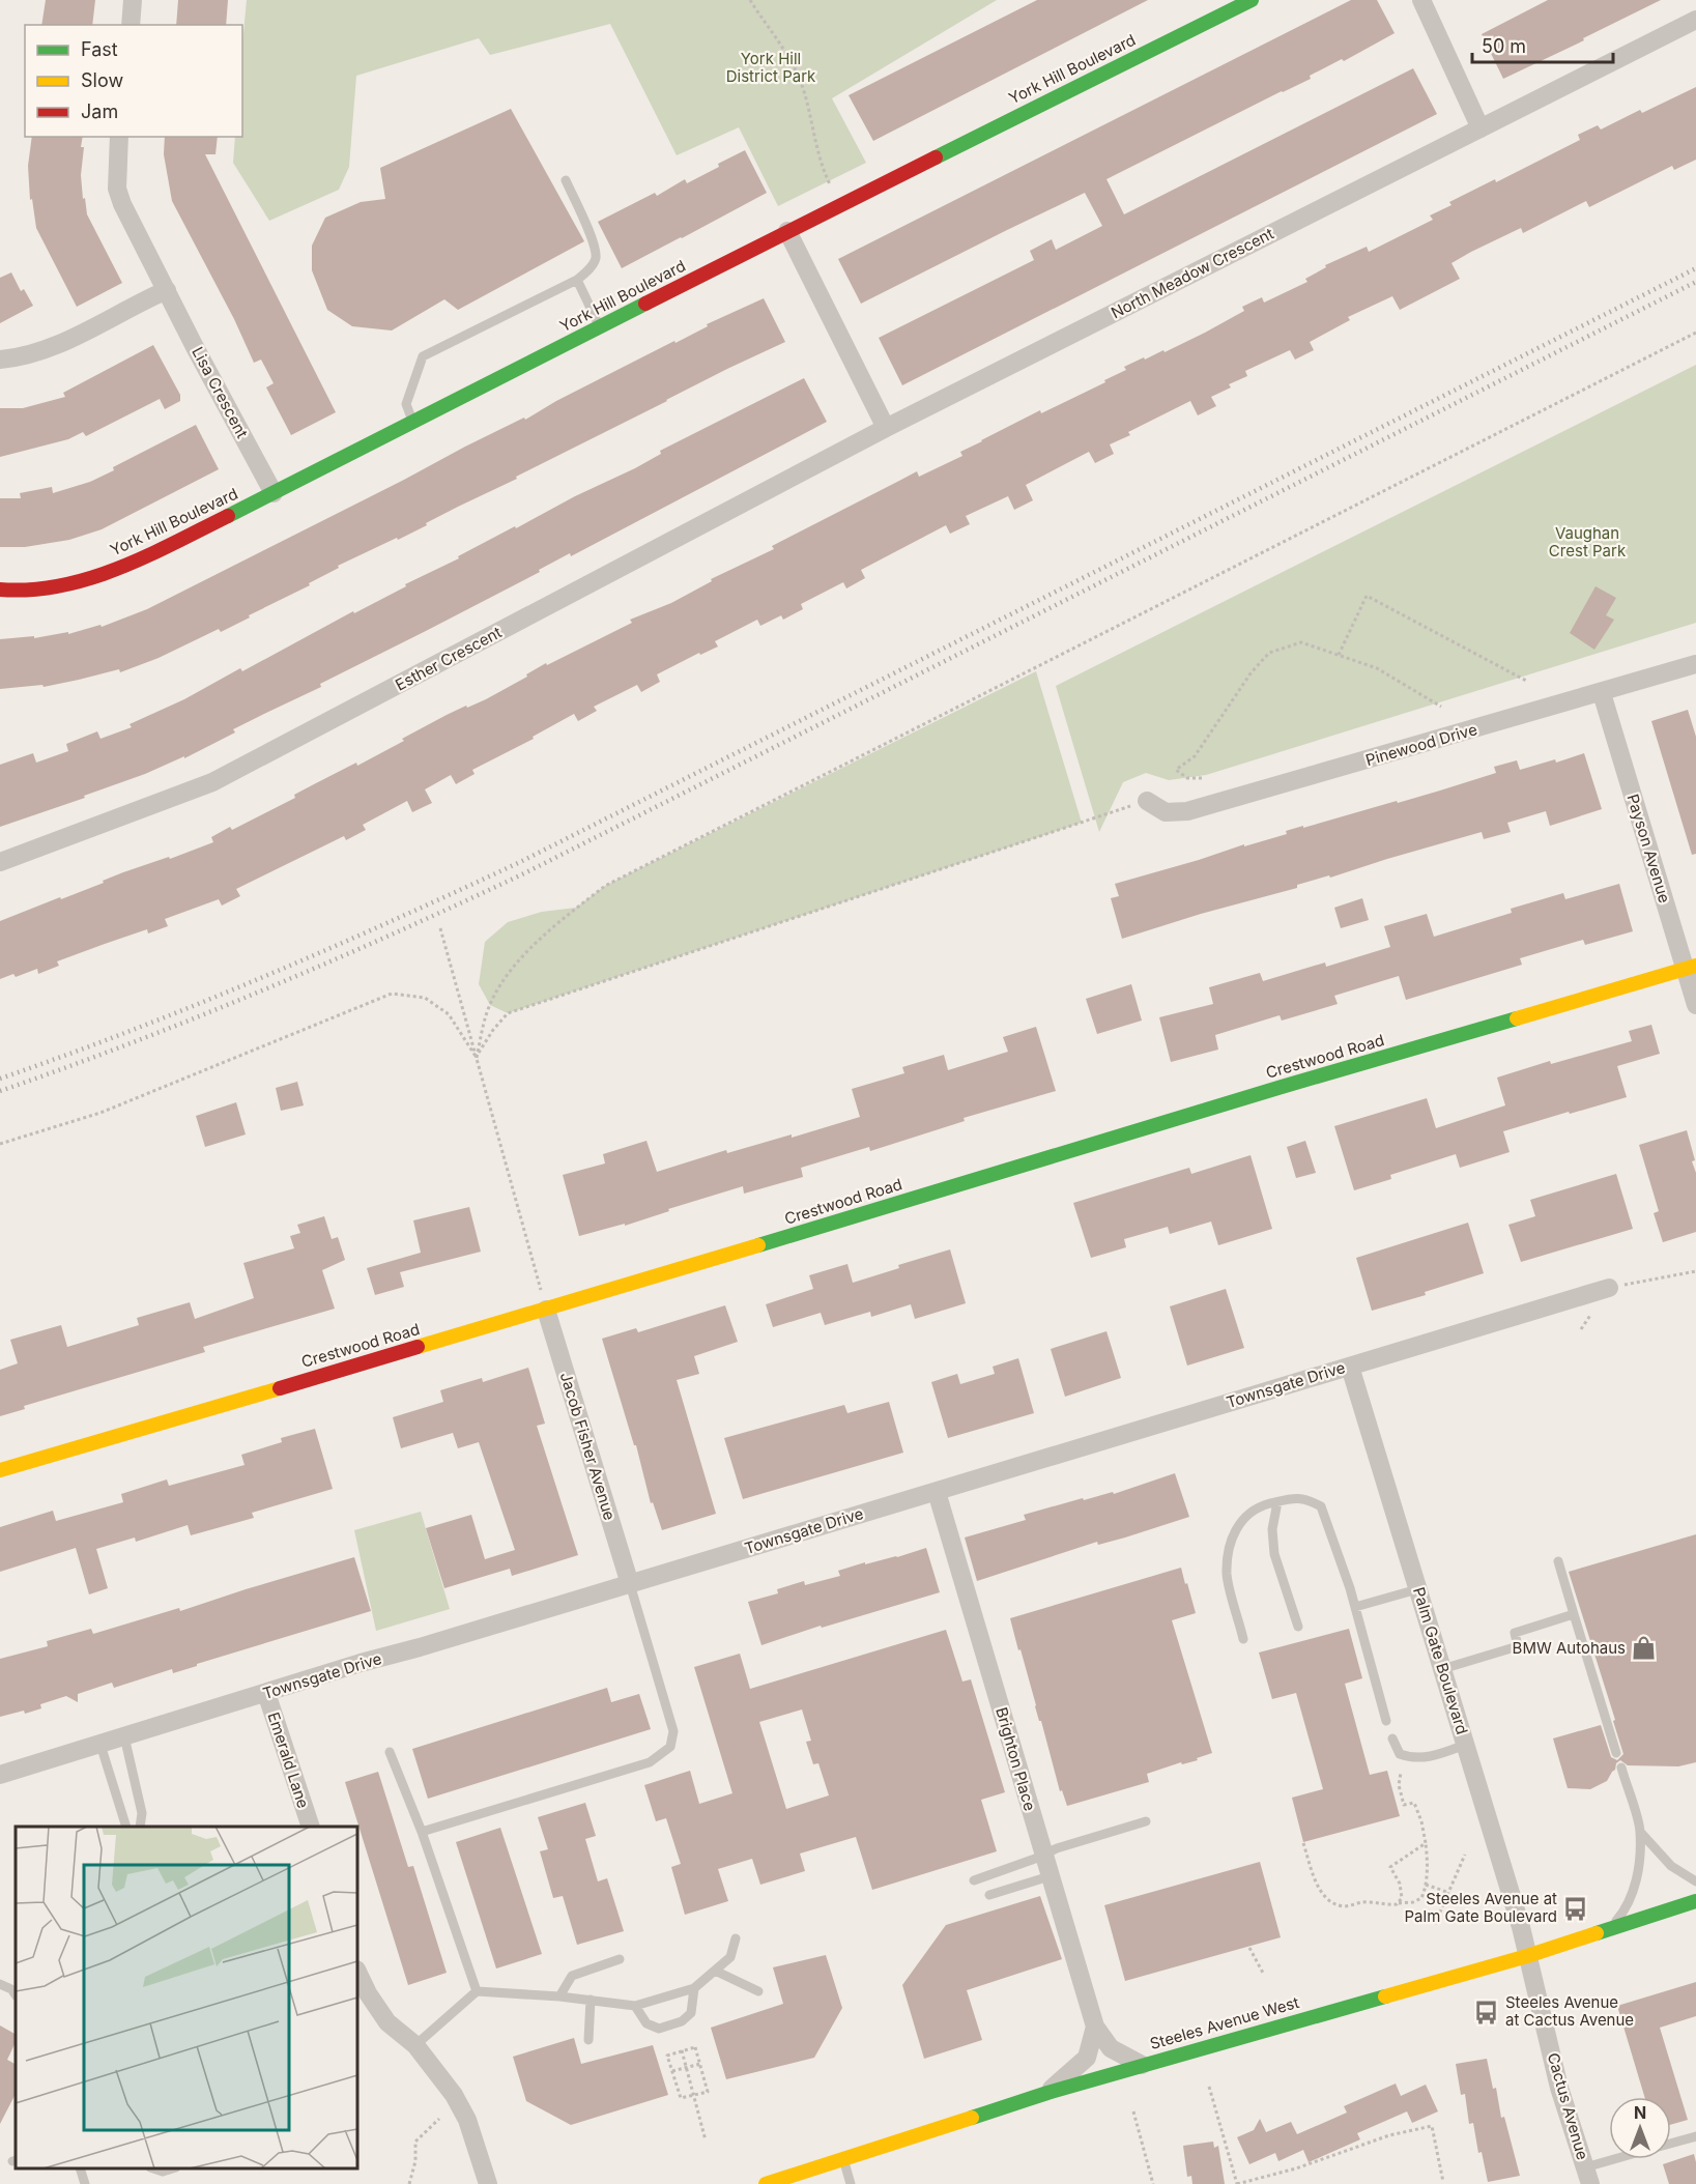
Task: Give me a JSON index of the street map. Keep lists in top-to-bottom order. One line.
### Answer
{"streets":{"street":["York Hill Boulevard","North Meadow Crescent","Lisa Crescent","Esther Crescent","Pinewood Drive","Payson Avenue","Crestwood Road","Townsgate Drive","Jacob Fisher Avenue","Palm Gate Boulevard","Brighton Place","Emerald Lane","Steeles Avenue West","Cactus Avenue"]},"crossings":[["York Hill Boulevard","Lisa Crescent"],["North Meadow Crescent","Esther Crescent"],["Pinewood Drive","Payson Avenue"],["Payson Avenue","Crestwood Road"],["Crestwood Road","Jacob Fisher Avenue"],["Townsgate Drive","Jacob Fisher Avenue"],["Townsgate Drive","Palm Gate Boulevard"],["Townsgate Drive","Brighton Place"],["Townsgate Drive","Emerald Lane"],["Palm Gate Boulevard","Steeles Avenue West"],["Palm Gate Boulevard","Cactus Avenue"],["Brighton Place","Steeles Avenue West"],["Steeles Avenue West","Cactus Avenue"]],"parks":["York Hill District Park","Vaughan Crest Park"],"places":{"shop":["BMW Autohaus"],"bus stop":["Steeles Avenue at Palm Gate Boulevard","Steeles Avenue at Cactus Avenue"]},"legend":["Fast","Slow","Jam"],"scale_bar":"50 m","north":"top"}
